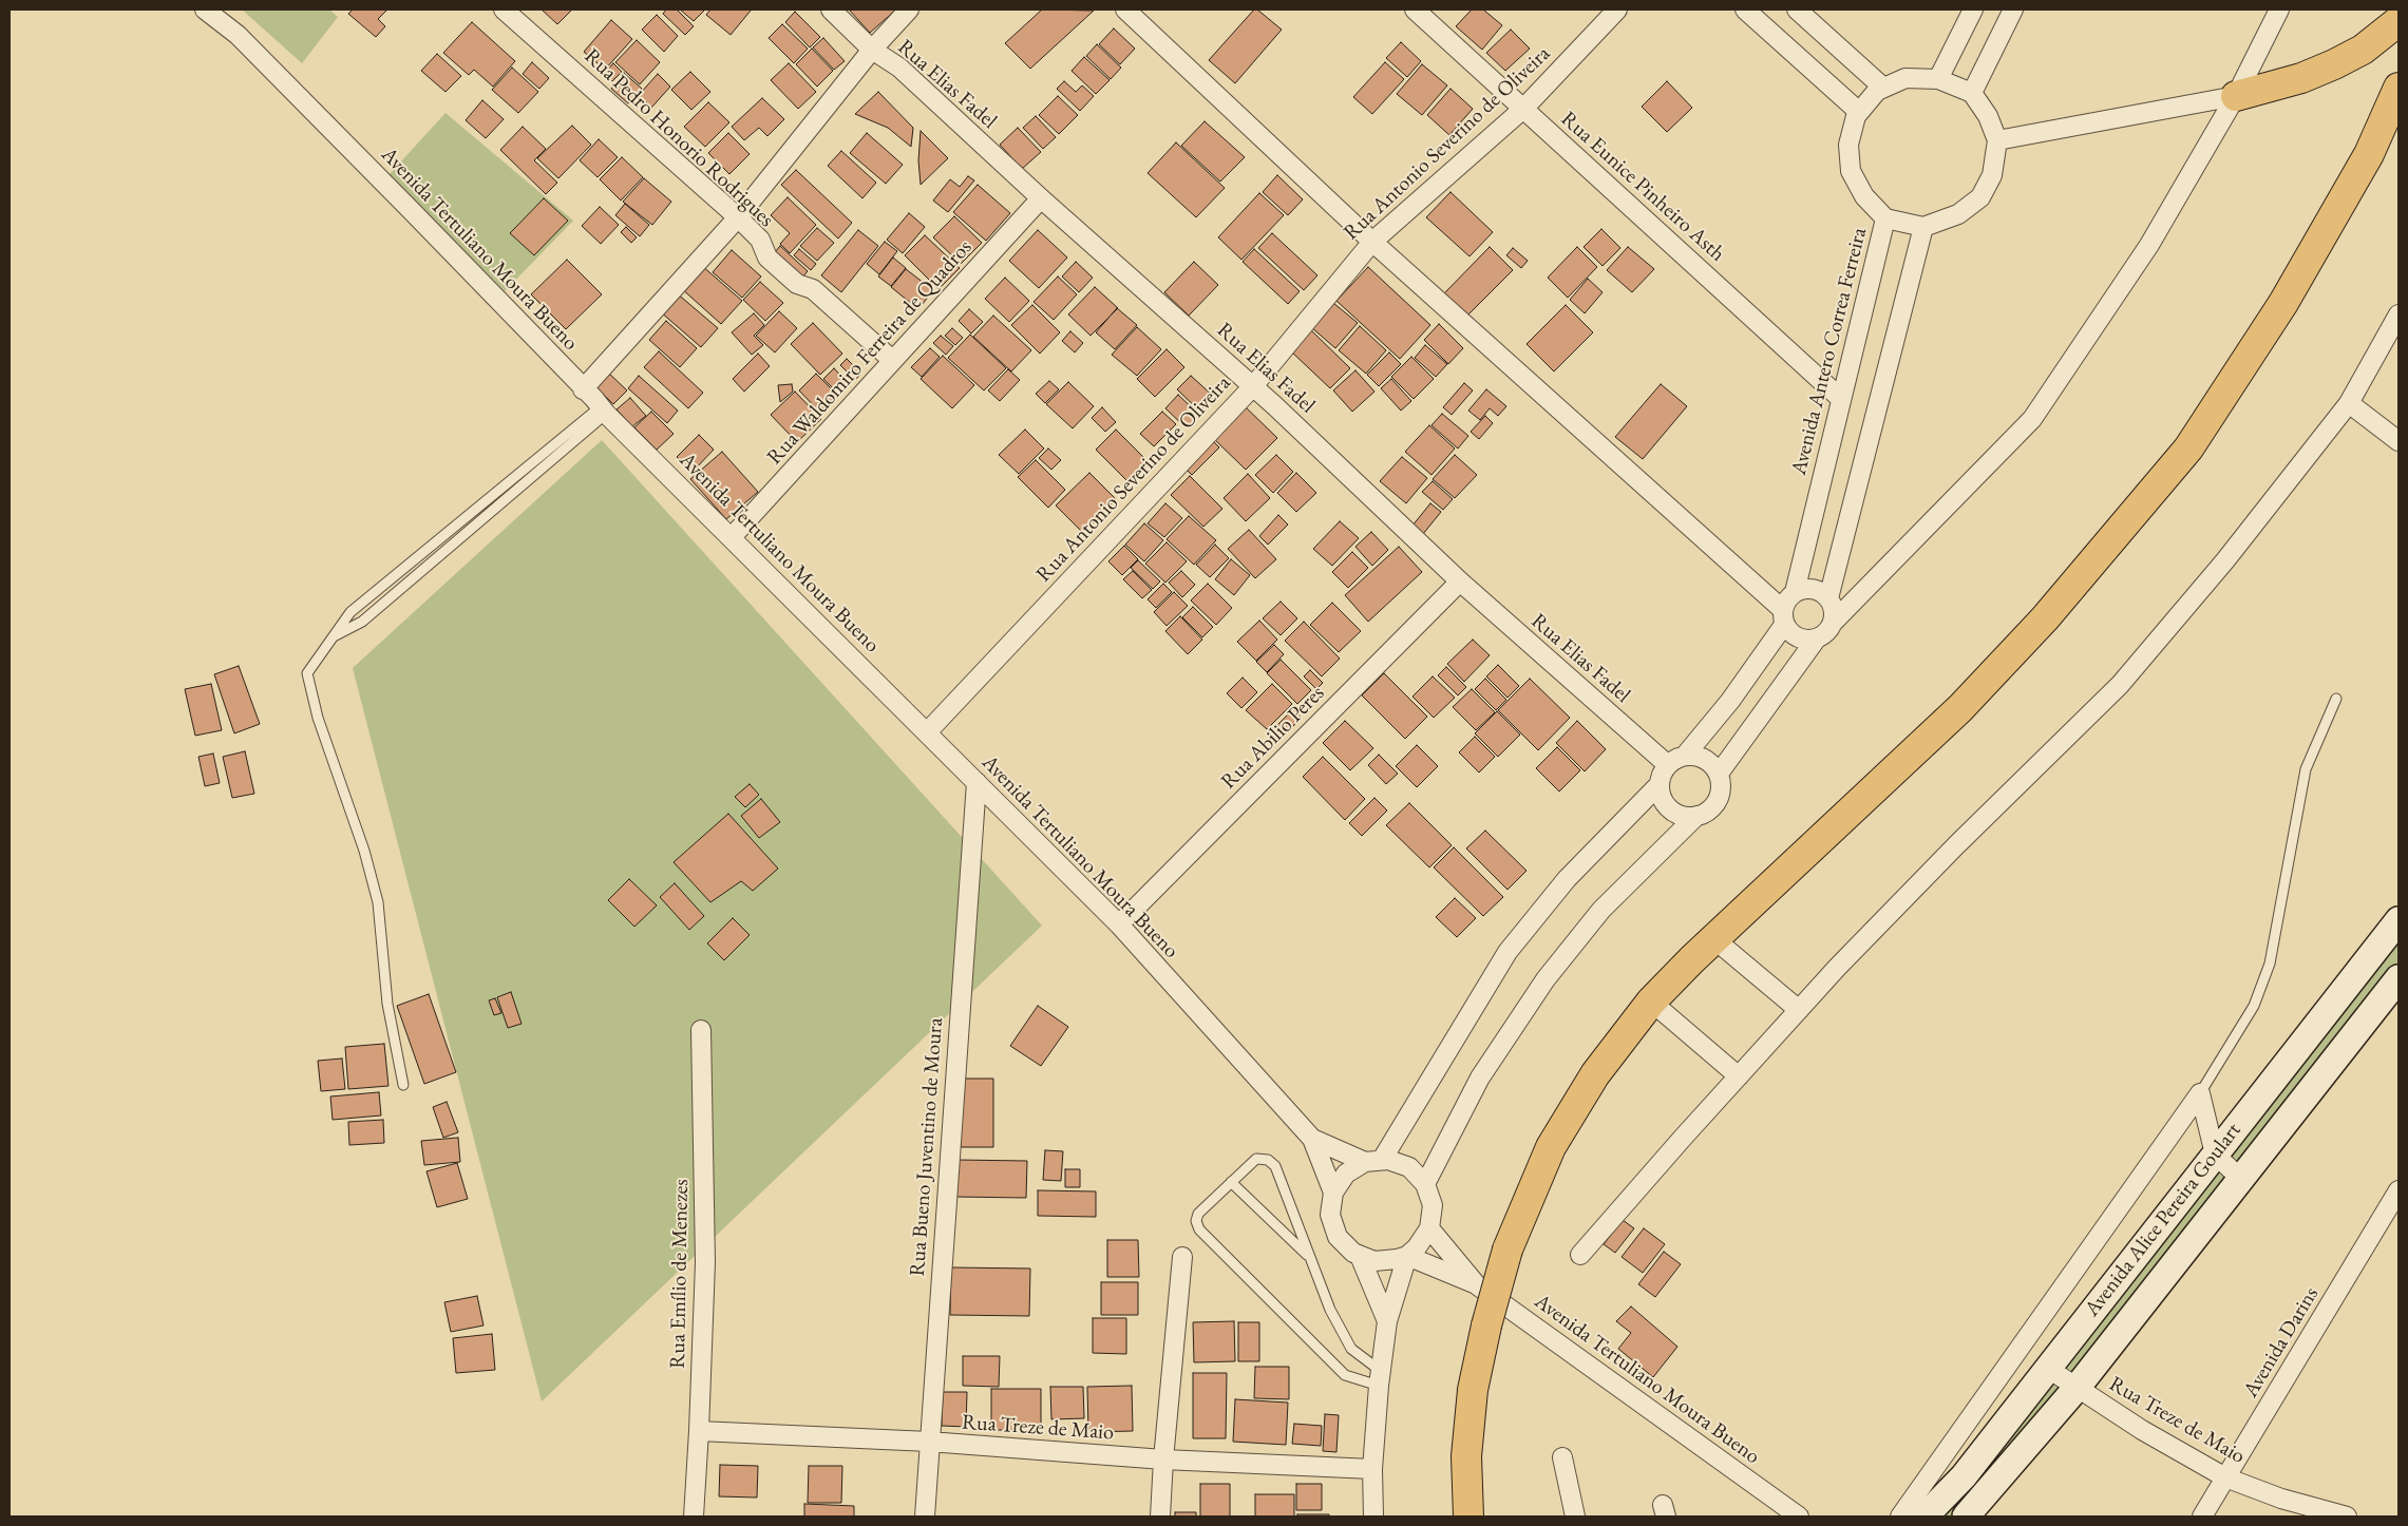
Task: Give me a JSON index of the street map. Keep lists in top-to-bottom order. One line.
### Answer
{"streets":{"street":["Rua Elias Fadel","Rua Pedro Honorio Rodrigues","Rua Antonio Severino de Oliveira","Rua Eunice Pinheiro Asth","Avenida Tertuliano Moura Bueno","Avenida Antero Correa Ferreira","Rua Waldomiro Ferreira de Quadros","Rua Abilio Peres","Rua Bueno Juventino de Moura","Avenida Alice Pereira Goulart","Rua Emílio de Menezes","Avenida Darins","Rua Treze de Maio"]},"crossings":[["Rua Elias Fadel","Rua Antonio Severino de Oliveira"],["Rua Elias Fadel","Rua Waldomiro Ferreira de Quadros"],["Rua Elias Fadel","Rua Abilio Peres"],["Rua Pedro Honorio Rodrigues","Rua Waldomiro Ferreira de Quadros"],["Rua Antonio Severino de Oliveira","Rua Eunice Pinheiro Asth"],["Rua Antonio Severino de Oliveira","Avenida Tertuliano Moura Bueno"],["Rua Eunice Pinheiro Asth","Avenida Antero Correa Ferreira"],["Avenida Tertuliano Moura Bueno","Rua Waldomiro Ferreira de Quadros"],["Avenida Tertuliano Moura Bueno","Rua Abilio Peres"],["Avenida Tertuliano Moura Bueno","Rua Bueno Juventino de Moura"],["Rua Bueno Juventino de Moura","Rua Treze de Maio"],["Avenida Alice Pereira Goulart","Rua Treze de Maio"],["Rua Emílio de Menezes","Rua Treze de Maio"],["Avenida Darins","Rua Treze de Maio"]]}
